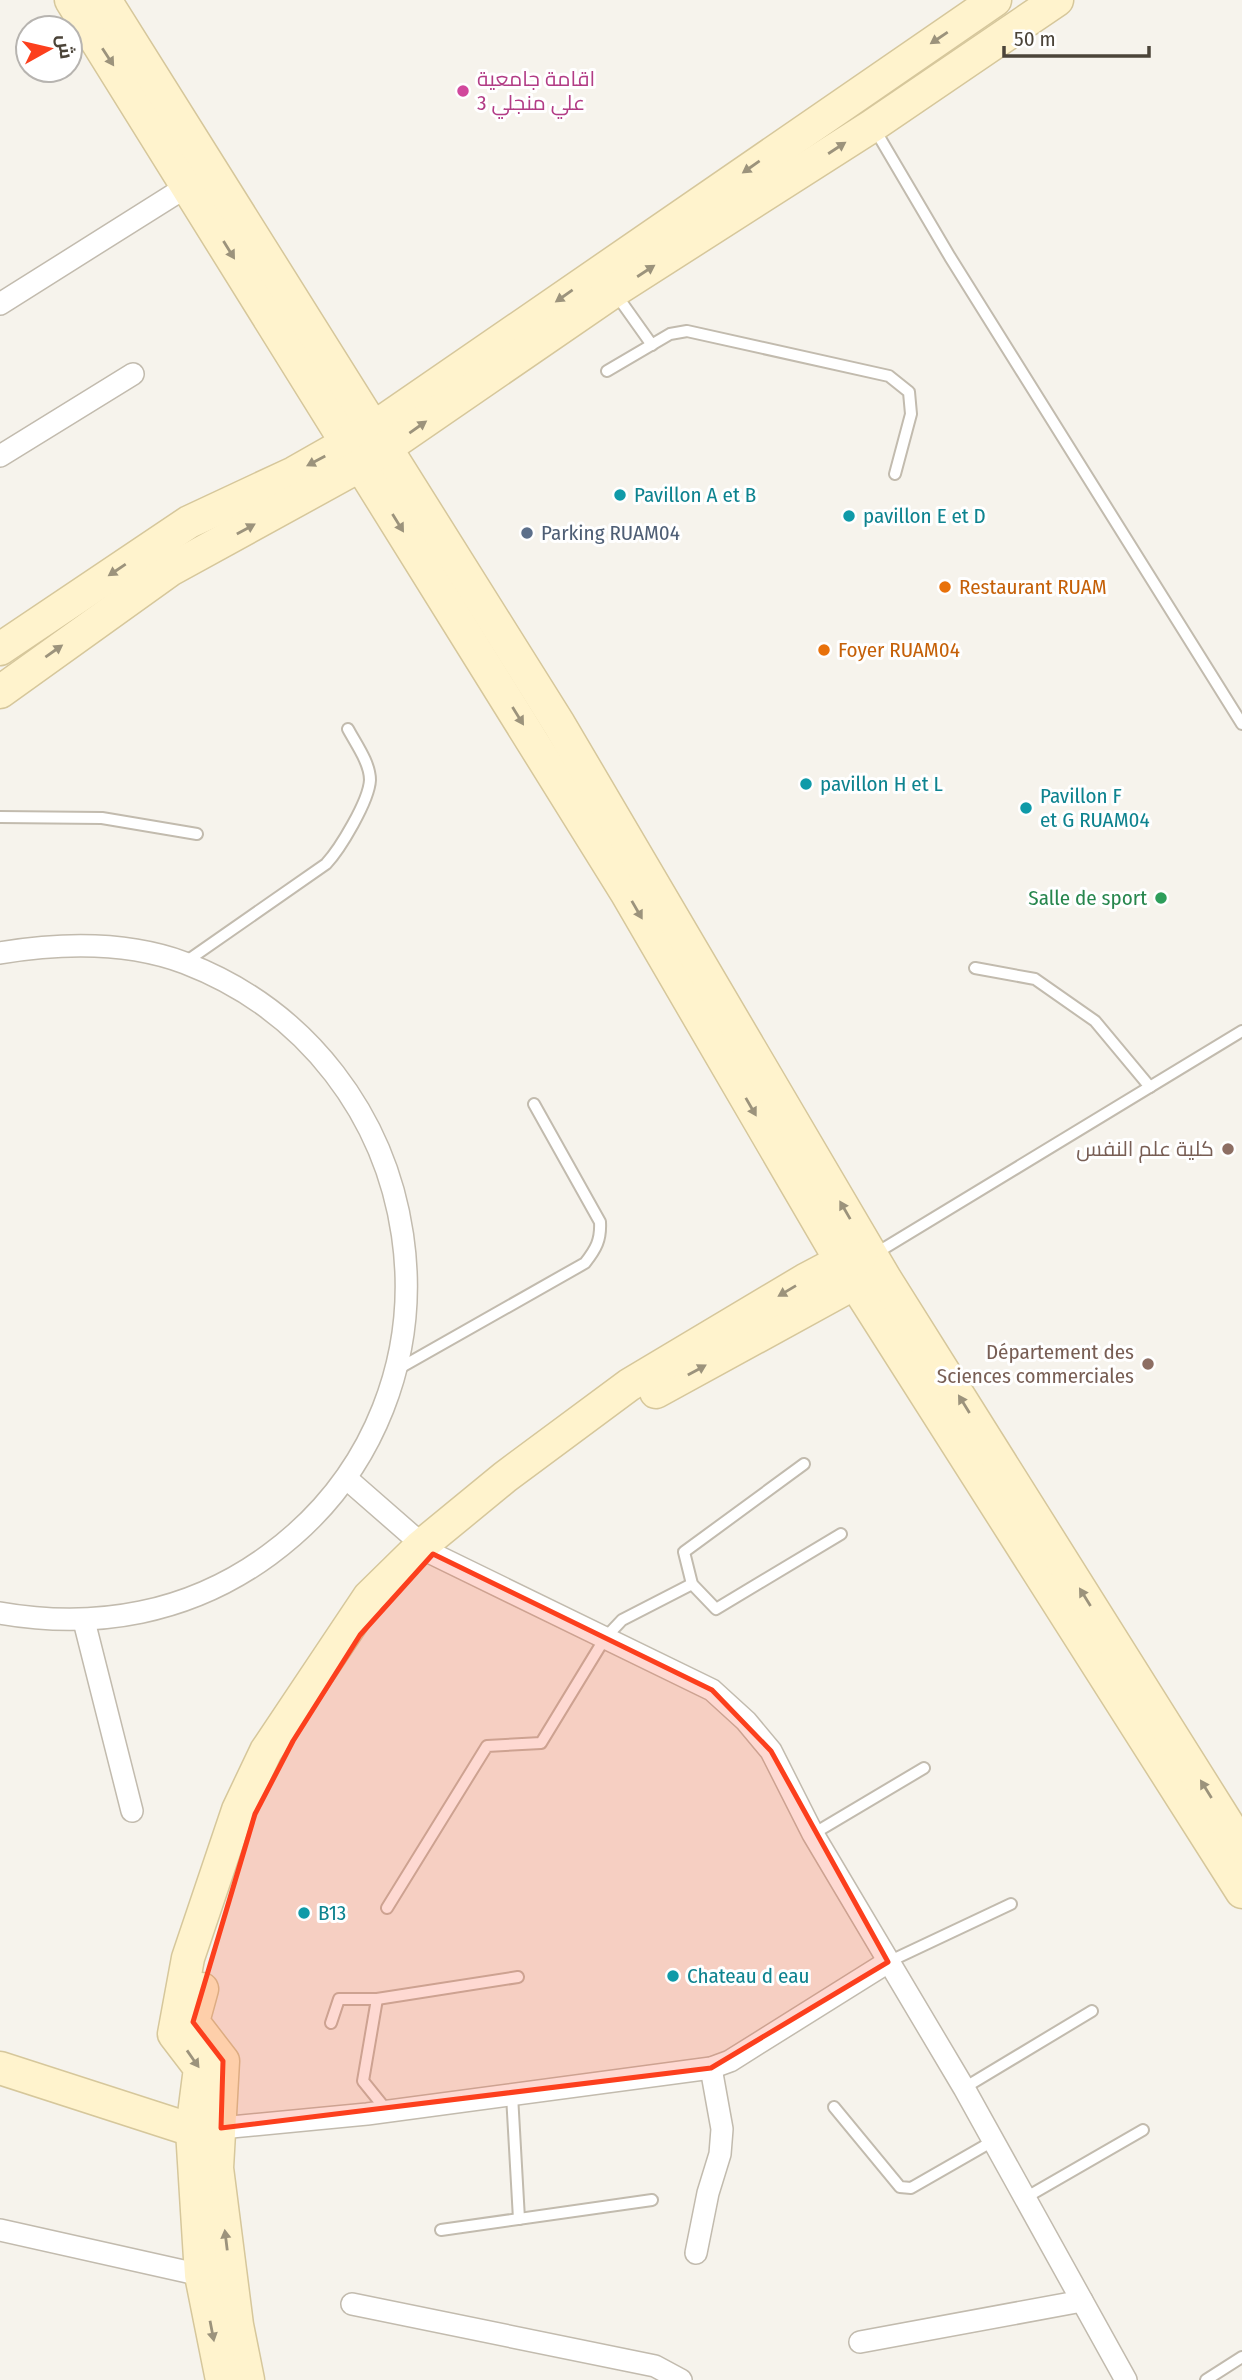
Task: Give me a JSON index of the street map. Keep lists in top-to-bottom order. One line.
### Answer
{"places":["اقامة جامعية علي منجلي 3","Pavillon A et B","pavillon E et D","Parking RUAM04","Restaurant RUAM","Foyer RUAM04","pavillon H et L","Pavillon F et G RUAM04","Salle de sport","كلية علم النفس","Département des Sciences commerciales","B13","Chateau d eau"],"scale_bar":"50 m","north":"right"}
